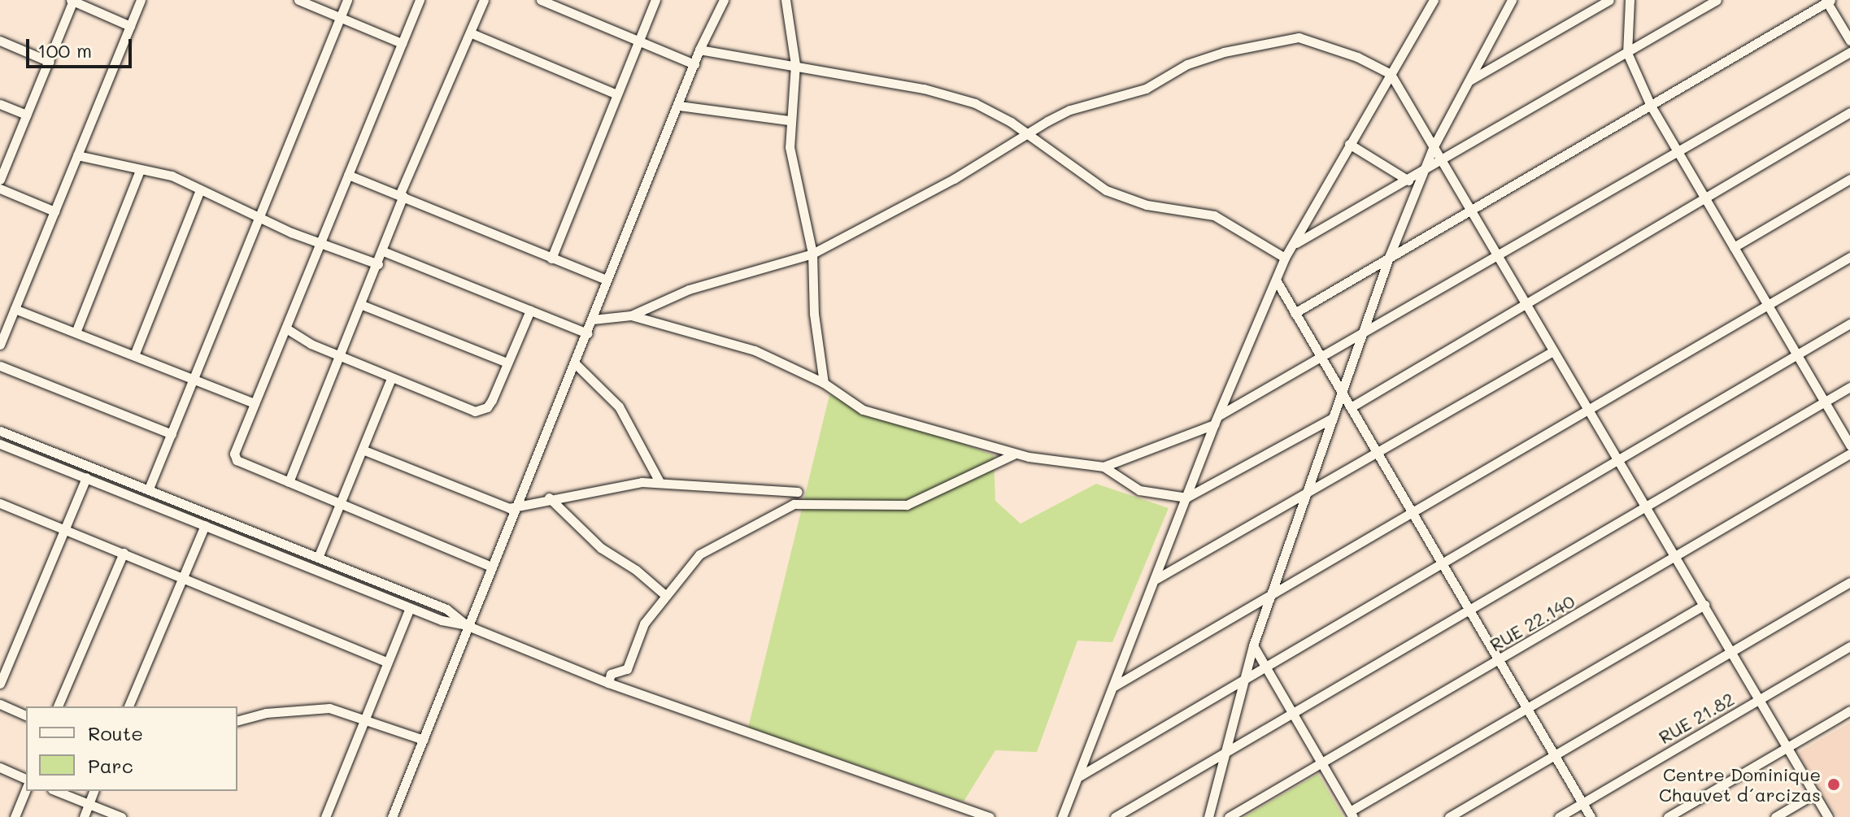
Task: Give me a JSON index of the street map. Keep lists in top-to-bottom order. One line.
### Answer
{"streets":{"street":["RUE 22.140","RUE 21.82"]},"places":["Centre Dominique Chauvet d´arcizas"],"legend":["Route","Parc"],"scale_bar":"100 m"}
